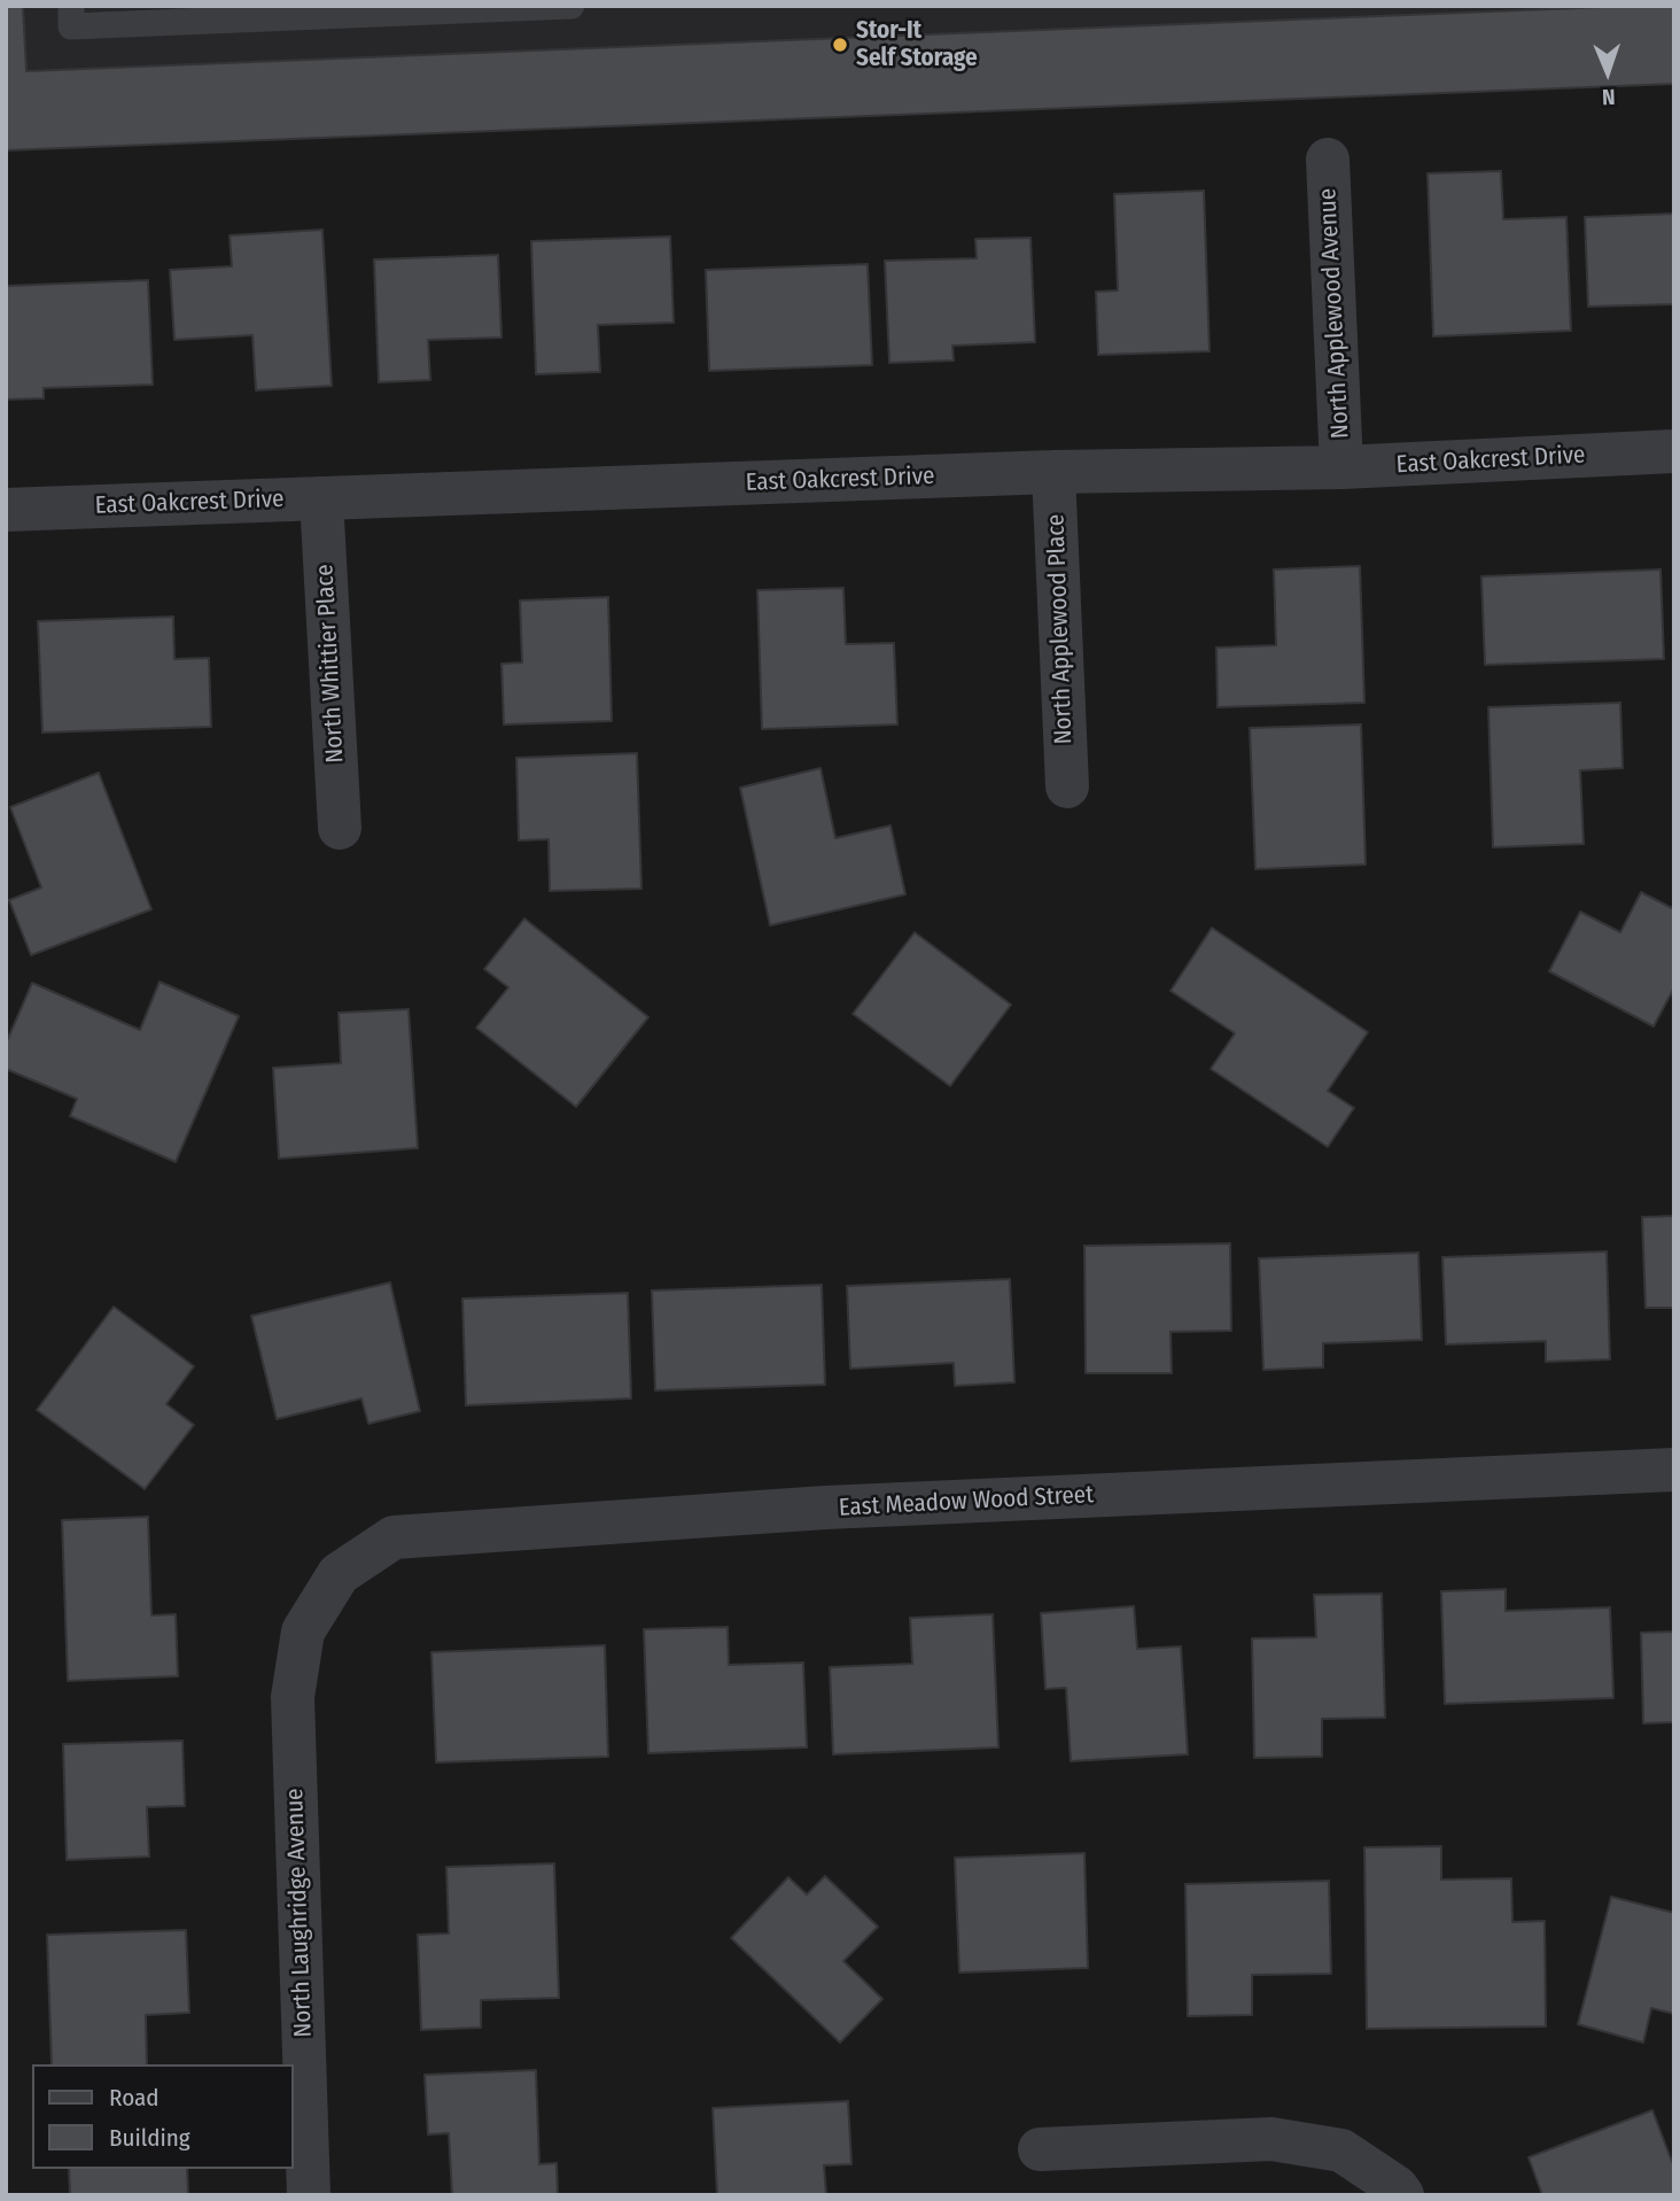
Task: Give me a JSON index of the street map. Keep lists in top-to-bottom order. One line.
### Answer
{"streets":{"street":["North Applewood Avenue","East Oakcrest Drive","North Applewood Place","North Whittier Place","East Meadow Wood Street","North Laughridge Avenue"]},"crossings":[["North Applewood Avenue","East Oakcrest Drive"],["East Oakcrest Drive","North Applewood Place"],["East Oakcrest Drive","North Whittier Place"],["East Meadow Wood Street","North Laughridge Avenue"]],"places":["Stor-It Self Storage"],"legend":["Road","Building"],"north":"bottom"}
